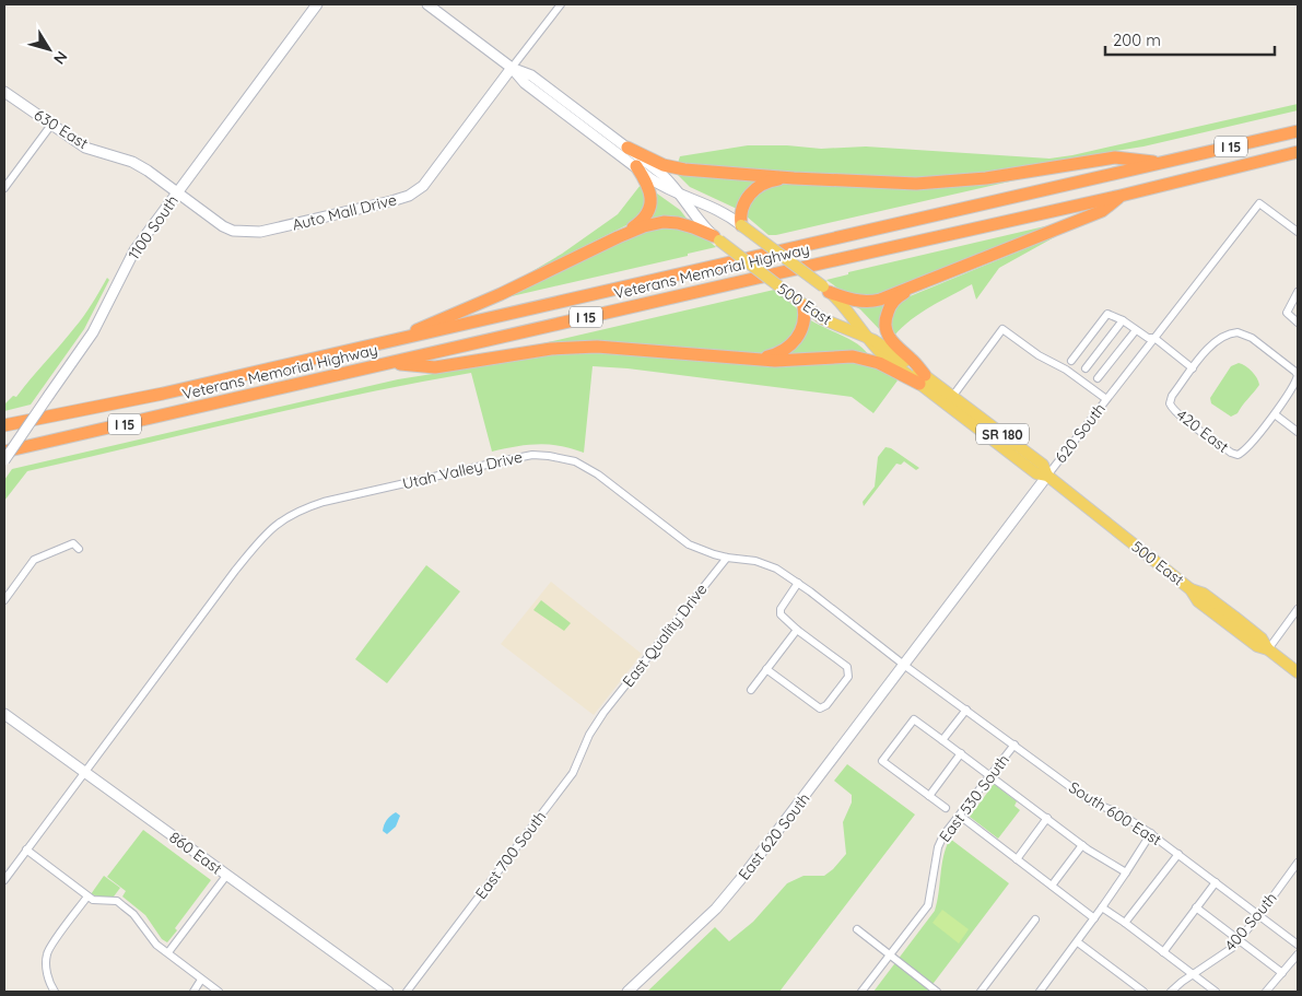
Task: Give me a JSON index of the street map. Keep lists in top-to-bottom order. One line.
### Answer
{"streets":{"highway":["I 15","Veterans Memorial Highway"],"main road":["500 East","SR 180"],"street":["630 East","Auto Mall Drive","1100 South","420 East","620 South","Utah Valley Drive","East Quality Drive","East 530 South","South 600 East","East 620 South","860 East","East 700 South","400 South"]},"crossings":[["630 East","Auto Mall Drive"],["630 East","1100 South"],["Auto Mall Drive","1100 South"],["Auto Mall Drive","500 East"],["500 East","620 South"],["620 South","Utah Valley Drive"],["620 South","South 600 East"],["620 South","East 620 South"],["Utah Valley Drive","East Quality Drive"],["Utah Valley Drive","South 600 East"],["Utah Valley Drive","East 620 South"],["Utah Valley Drive","860 East"],["East Quality Drive","East 700 South"],["East 530 South","South 600 East"],["South 600 East","East 620 South"],["South 600 East","400 South"]],"scale_bar":"200 m","north":"bottom right"}
